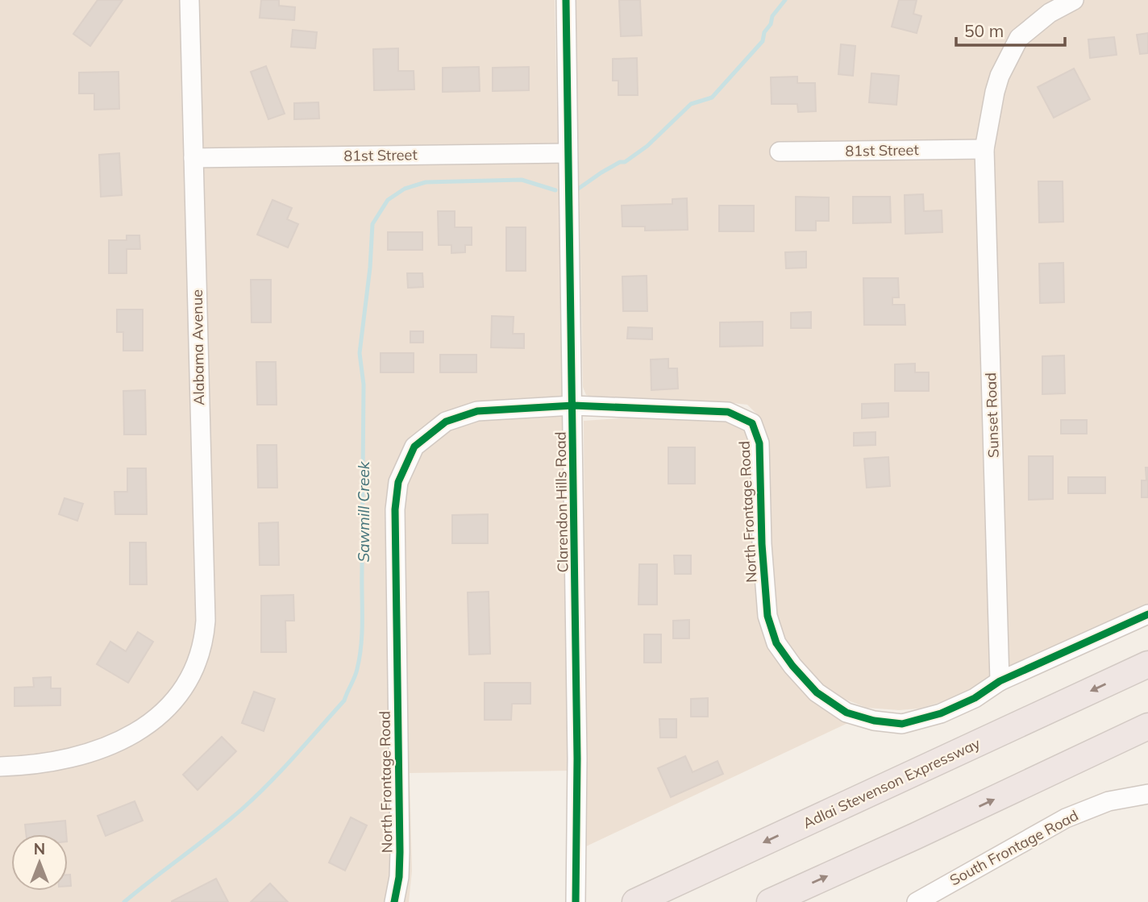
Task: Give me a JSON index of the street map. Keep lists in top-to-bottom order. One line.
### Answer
{"streets":{"highway":["Adlai Stevenson Expressway"],"street":["81st Street","Alabama Avenue","Sunset Road","Clarendon Hills Road","North Frontage Road","South Frontage Road"]},"crossings":[["81st Street","Alabama Avenue"],["81st Street","Sunset Road"],["81st Street","Clarendon Hills Road"],["Sunset Road","North Frontage Road"],["Clarendon Hills Road","North Frontage Road"]],"water":["Sawmill Creek"],"scale_bar":"50 m","north":"top"}
